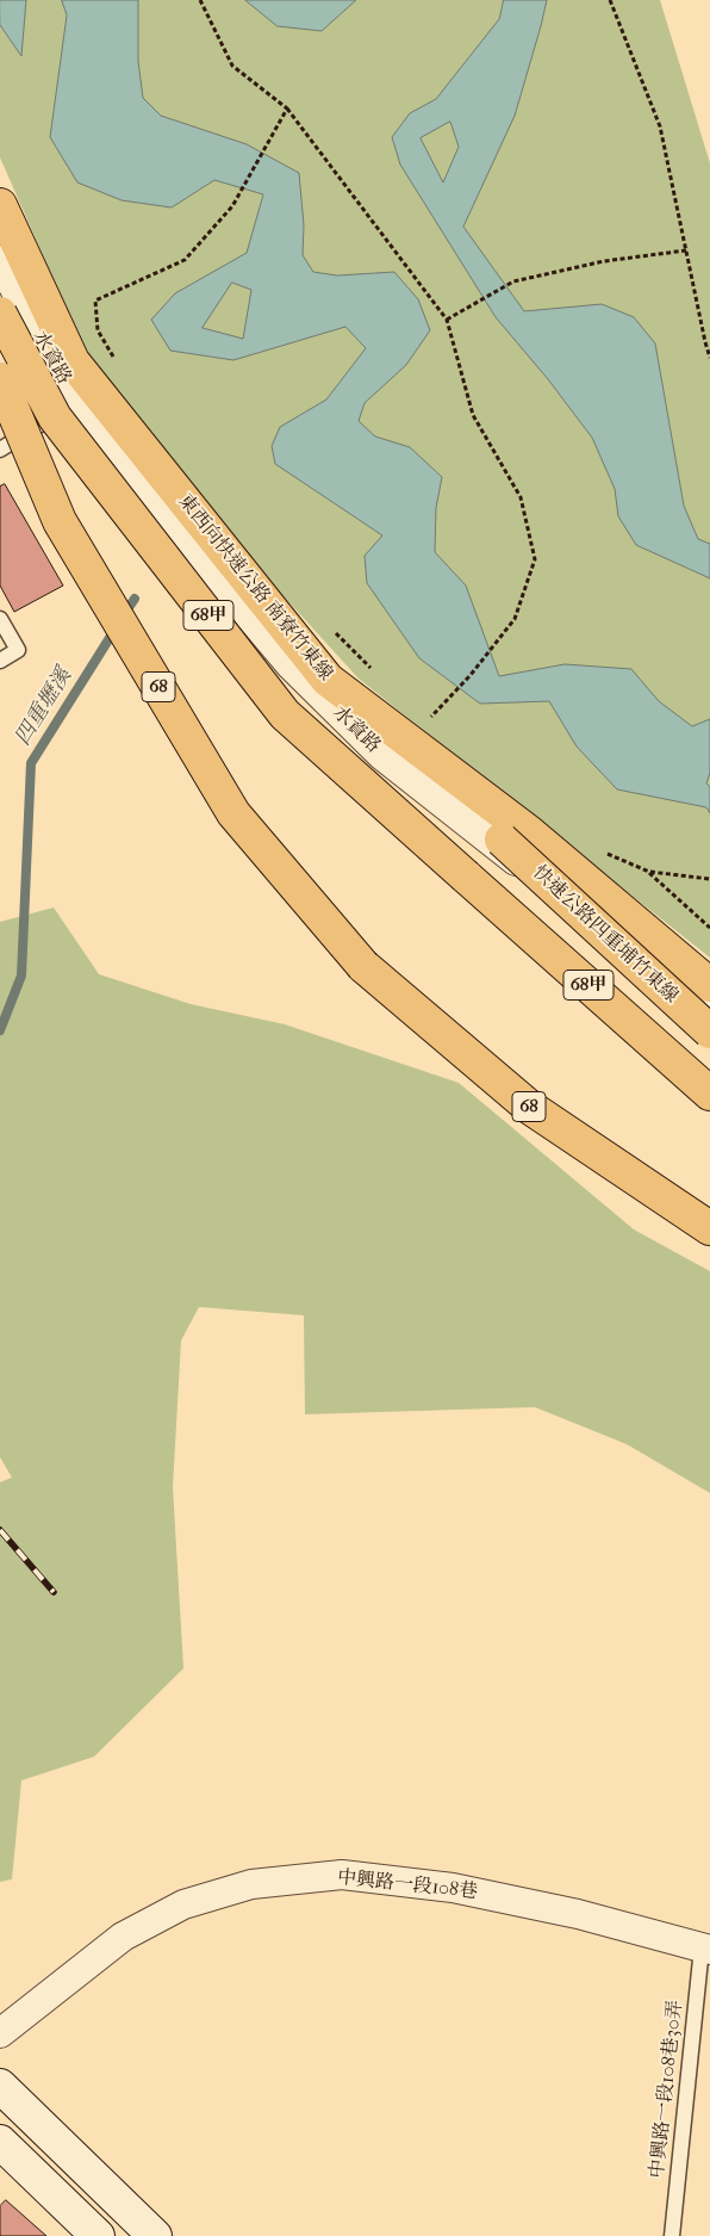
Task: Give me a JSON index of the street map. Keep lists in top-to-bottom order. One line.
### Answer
{"streets":{"highway":["東西向快速公路 南寮竹東線","68甲","68","快速公路四重埔竹東線"],"street":["水資路","中興路一段108巷"],"lane":["中興路一段108巷30弄"]},"crossings":[["東西向快速公路 南寮竹東線","快速公路四重埔竹東線"],["中興路一段108巷","中興路一段108巷30弄"]],"water":["四重壢溪"]}
